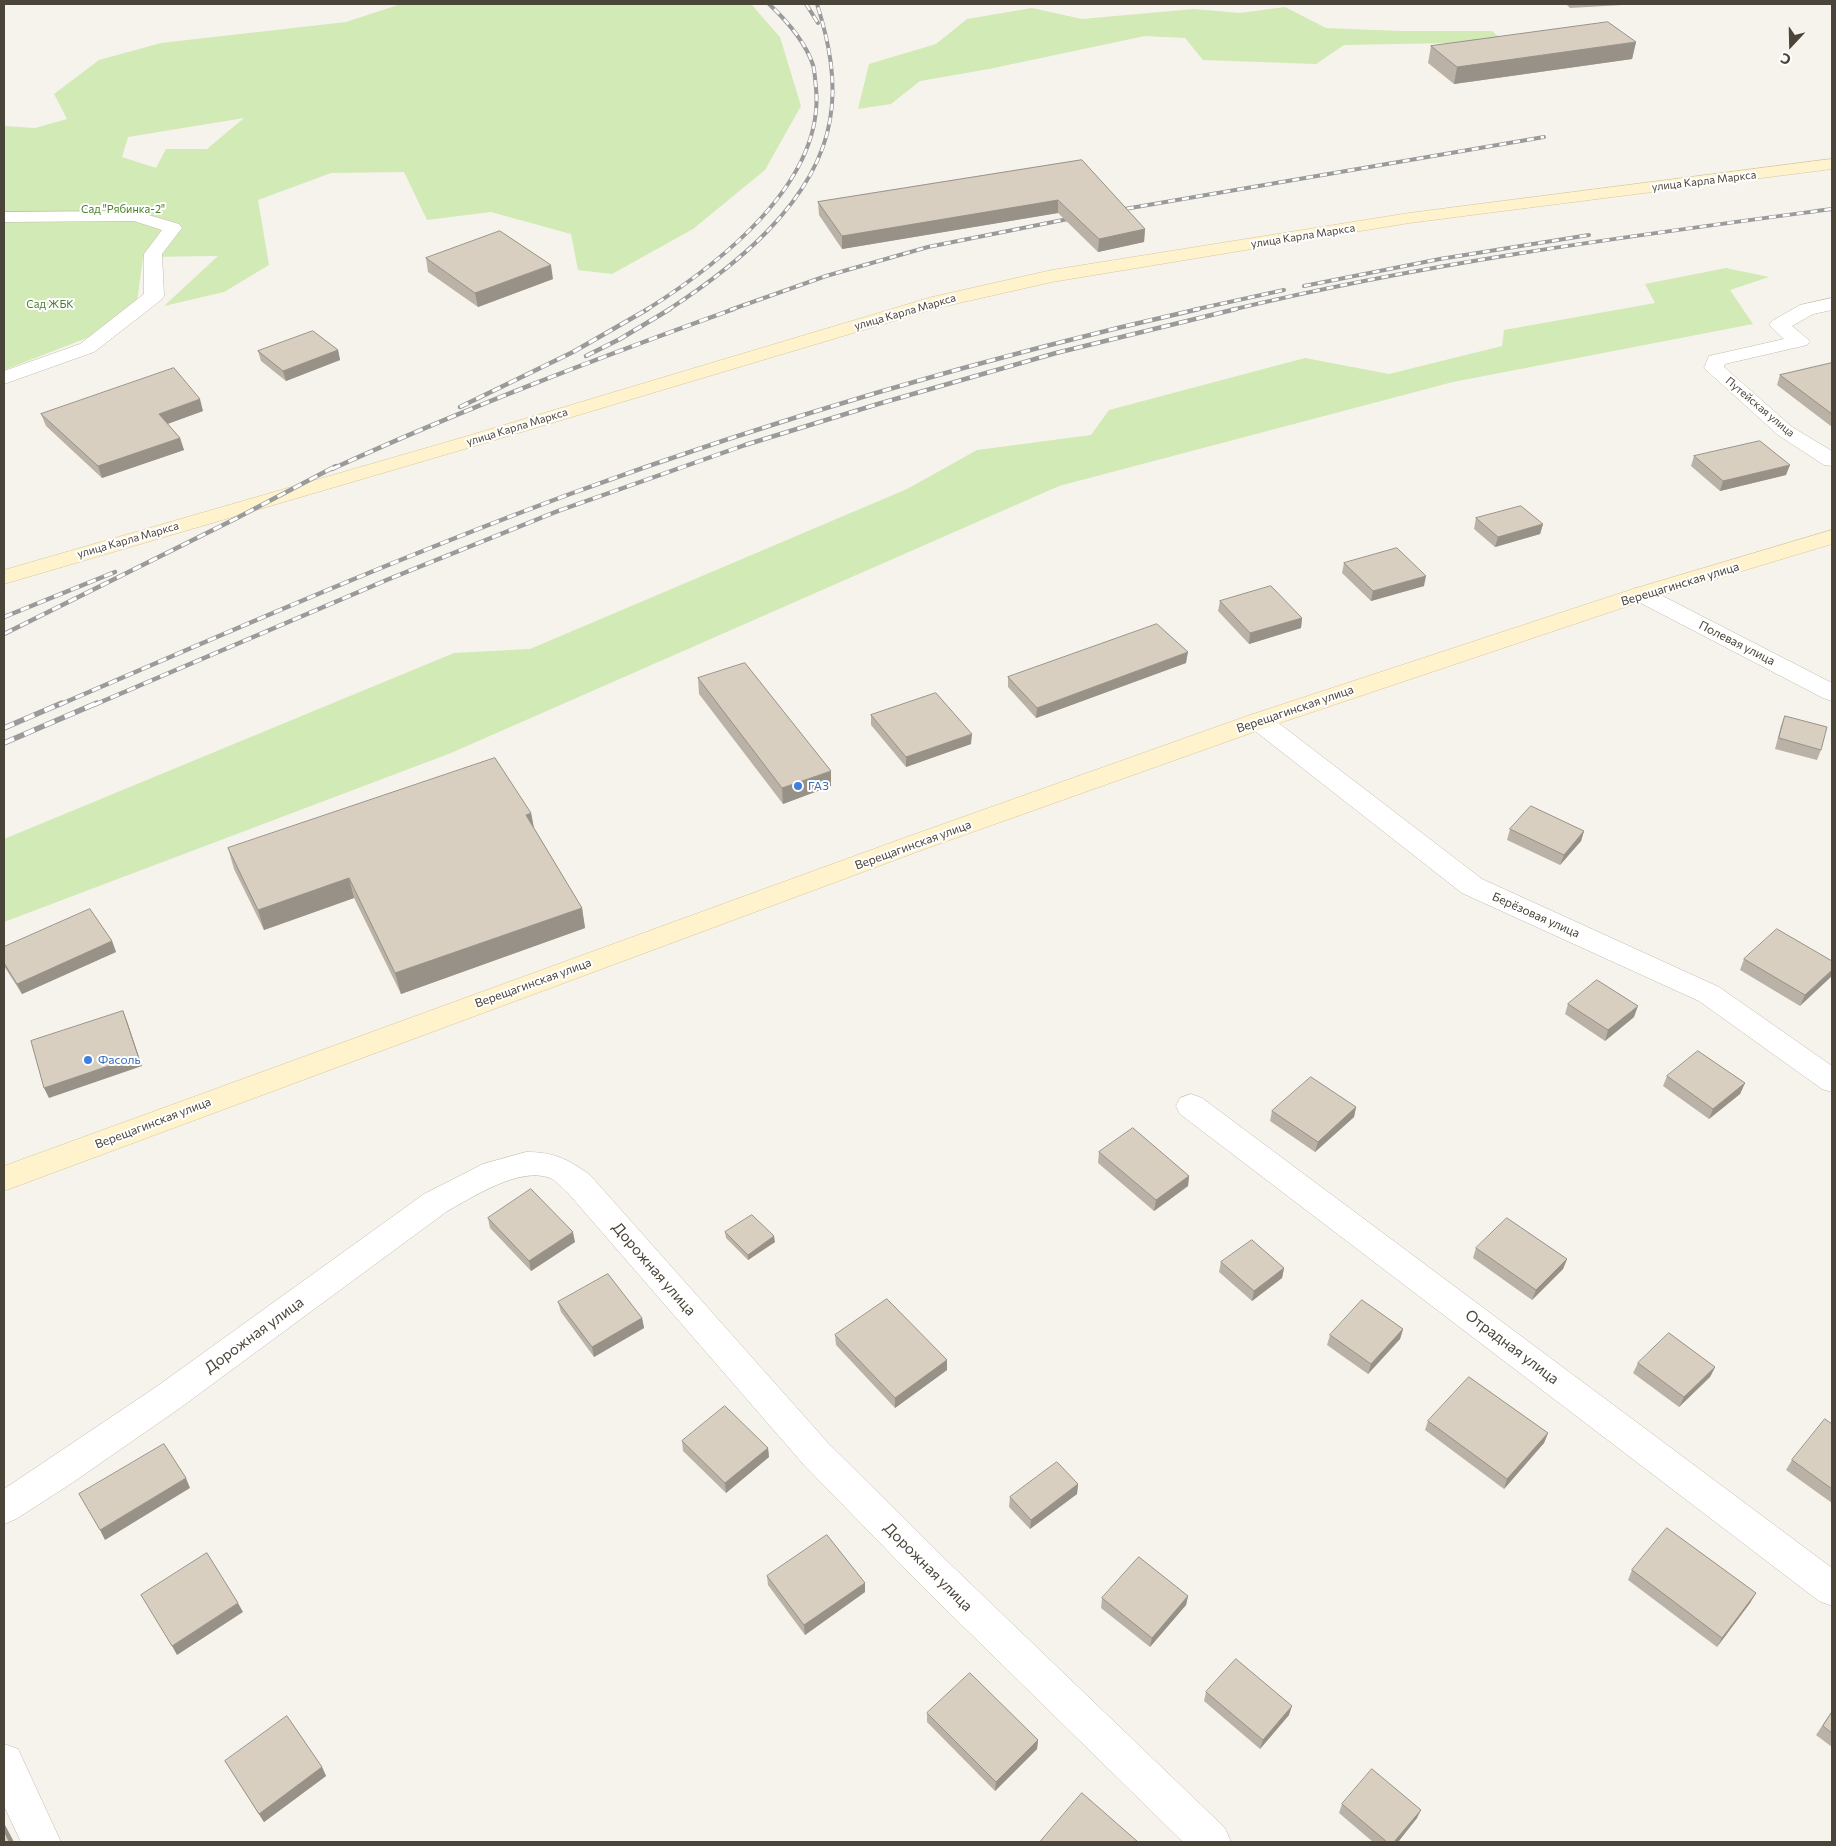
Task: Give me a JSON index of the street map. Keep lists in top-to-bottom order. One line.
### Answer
{"streets":{"main road":["улица Карла Маркса","Верещагинская улица"],"street":["Путейская улица","Полевая улица","Берёзовая улица","Дорожная улица","Отрадная улица"]},"crossings":[["Верещагинская улица","Полевая улица"],["Верещагинская улица","Берёзовая улица"]],"parks":["Сад \"Рябинка-2\"","Сад ЖБК"],"places":["ГАЗ","Фасоль"],"north":"bottom"}
